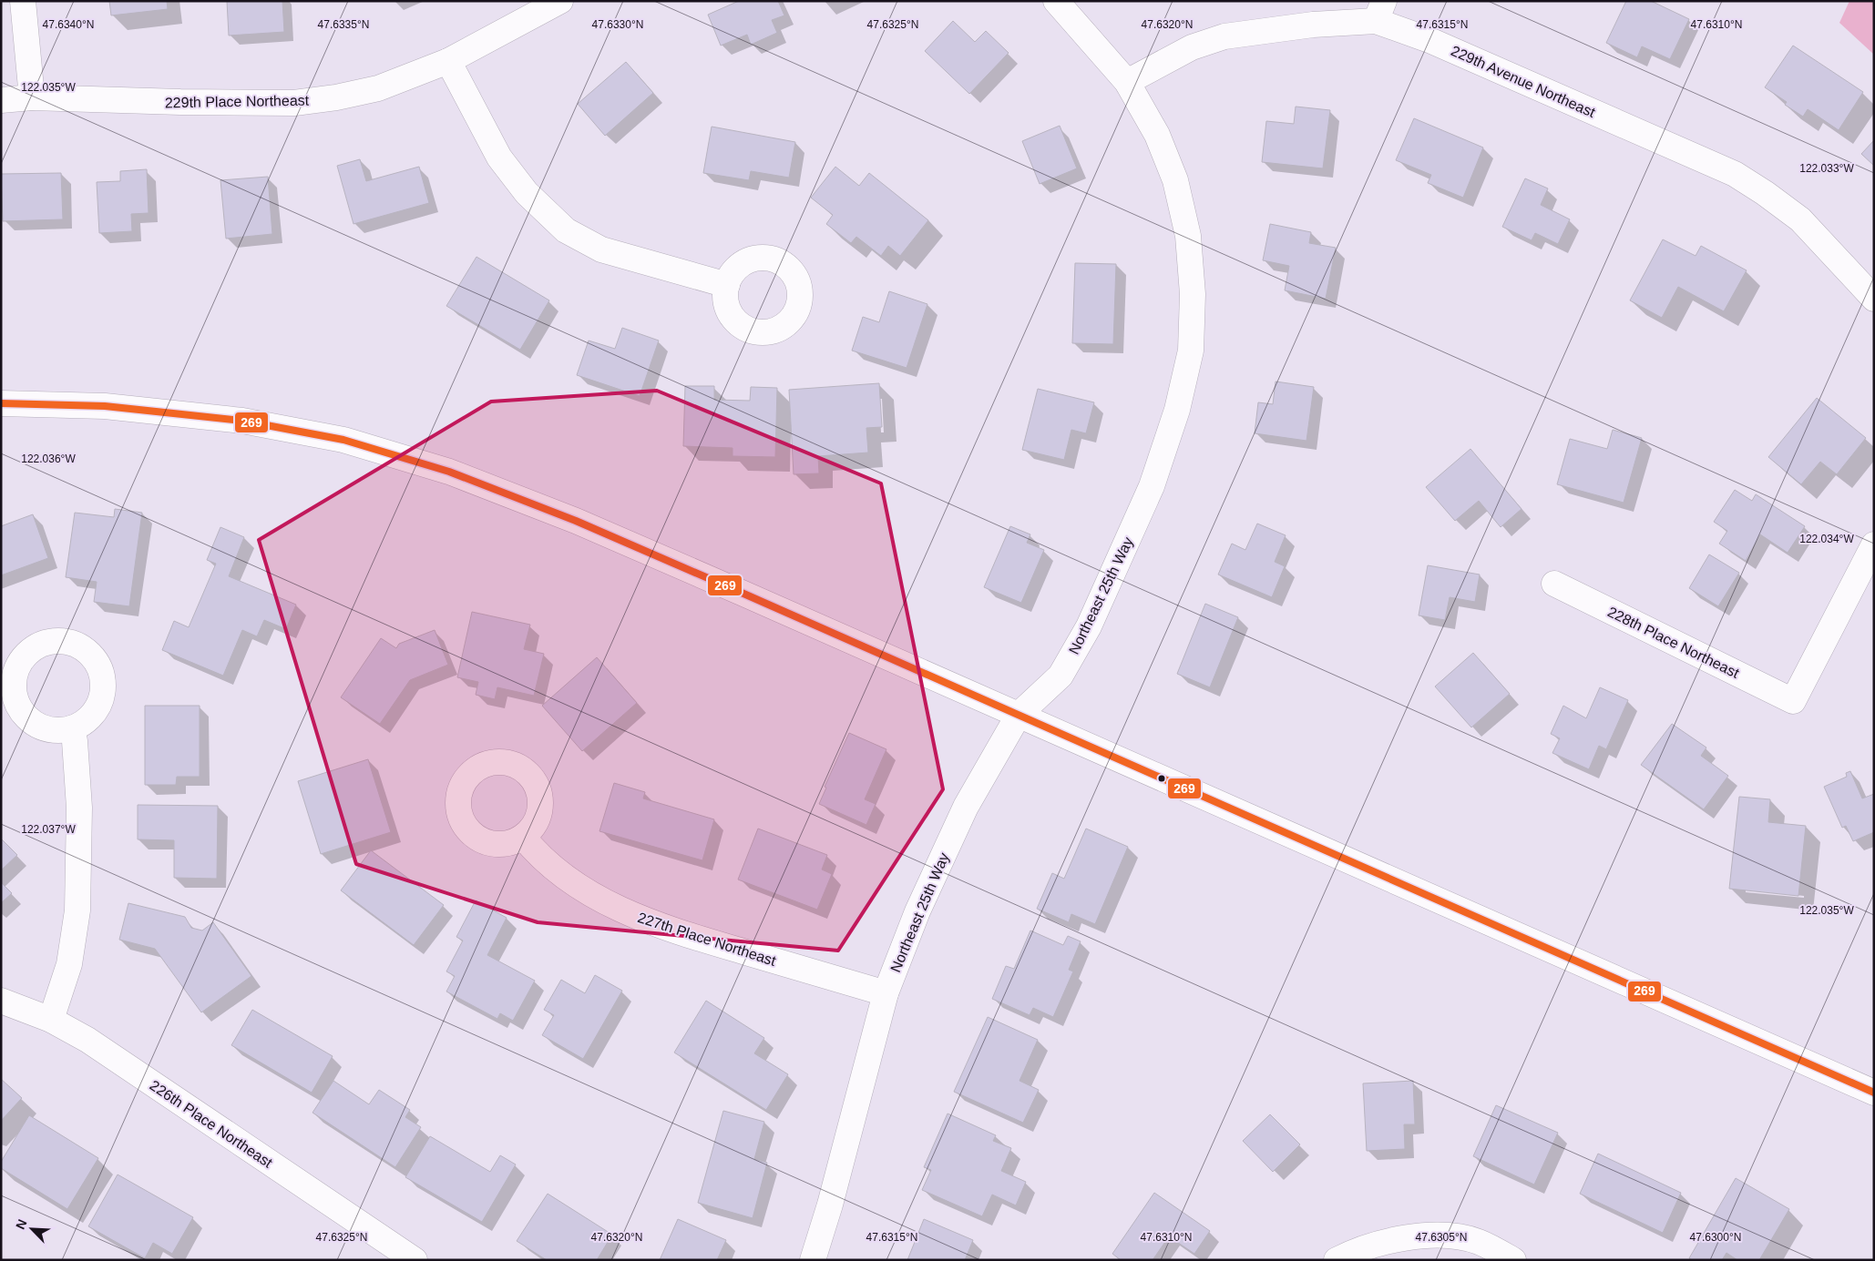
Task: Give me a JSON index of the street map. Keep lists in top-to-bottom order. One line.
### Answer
{"streets":{"street":["229th Avenue Northeast","229th Place Northeast","Northeast 25th Way","228th Place Northeast","227th Place Northeast","226th Place Northeast"]},"crossings":[["229th Avenue Northeast","Northeast 25th Way"],["Northeast 25th Way","227th Place Northeast"]],"lines":["transit line 269"],"north":"top left","coordinates":["47.6340°N","47.6335°N","47.6330°N","47.6325°N","47.6320°N","47.6315°N","47.6310°N","122.035°W","122.033°W","122.036°W","122.034°W","122.037°W","47.6305°N","47.6300°N"]}
